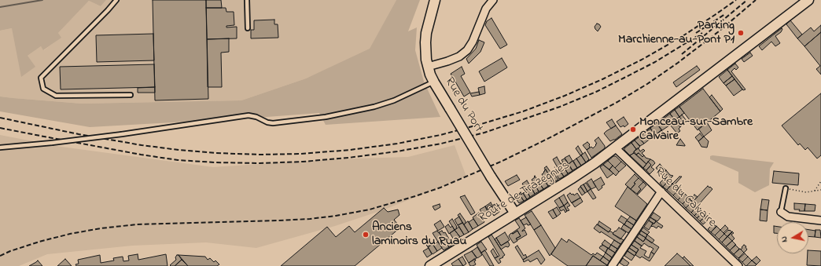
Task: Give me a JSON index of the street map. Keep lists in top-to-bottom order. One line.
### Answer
{"streets":{"main road":["Rue du Port","Route de Trazegnies"],"street":["Rue du Calvaire"]},"crossings":[["Rue du Port","Route de Trazegnies"],["Route de Trazegnies","Rue du Calvaire"]],"places":["Parking Marchienne-au-Pont P1","Monceau-sur-Sambre Calvaire","Anciens laminoirs du Ruau"],"north":"left"}
